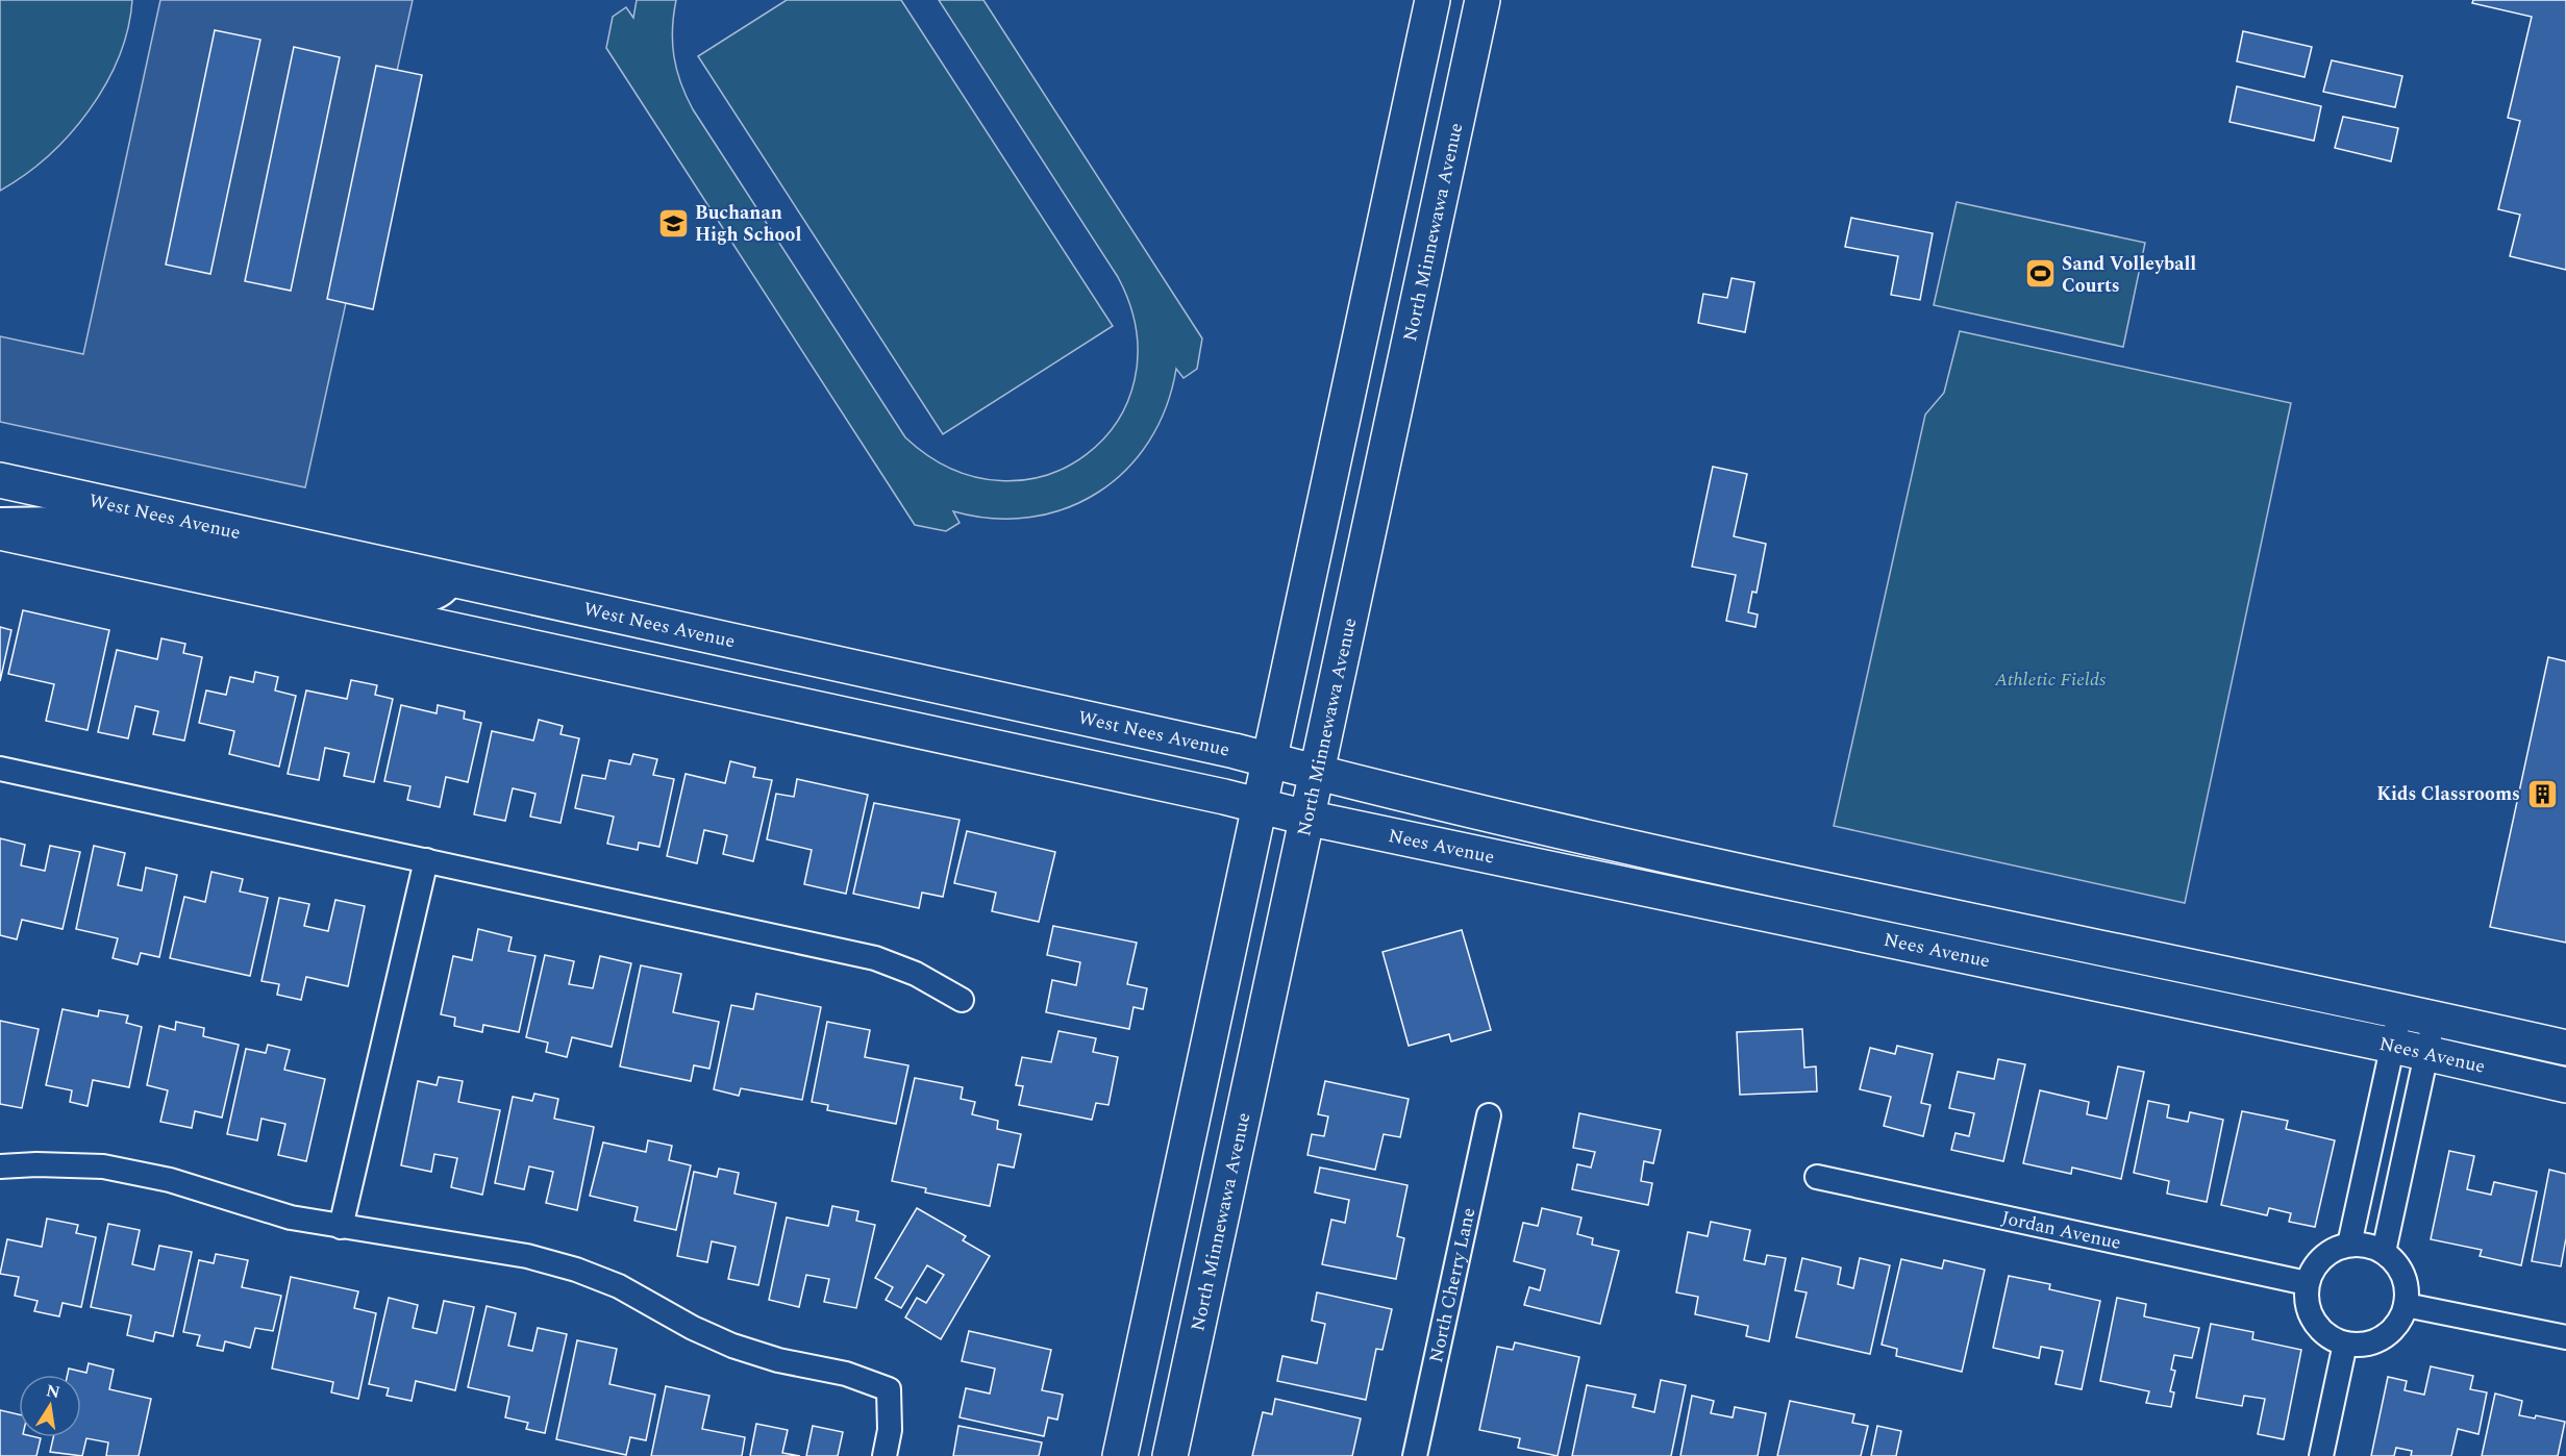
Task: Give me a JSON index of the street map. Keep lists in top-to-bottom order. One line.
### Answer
{"streets":{"main road":["North Minnewawa Avenue","West Nees Avenue","Nees Avenue"],"street":["Jordan Avenue","North Cherry Lane"]},"crossings":[["North Minnewawa Avenue","West Nees Avenue"],["North Minnewawa Avenue","Nees Avenue"],["West Nees Avenue","Nees Avenue"]],"parks":["Athletic Fields"],"places":{"school or university":["Buchanan High School"],"sports":["Sand Volleyball Courts"],"building":["Kids Classrooms"]},"north":"top"}
